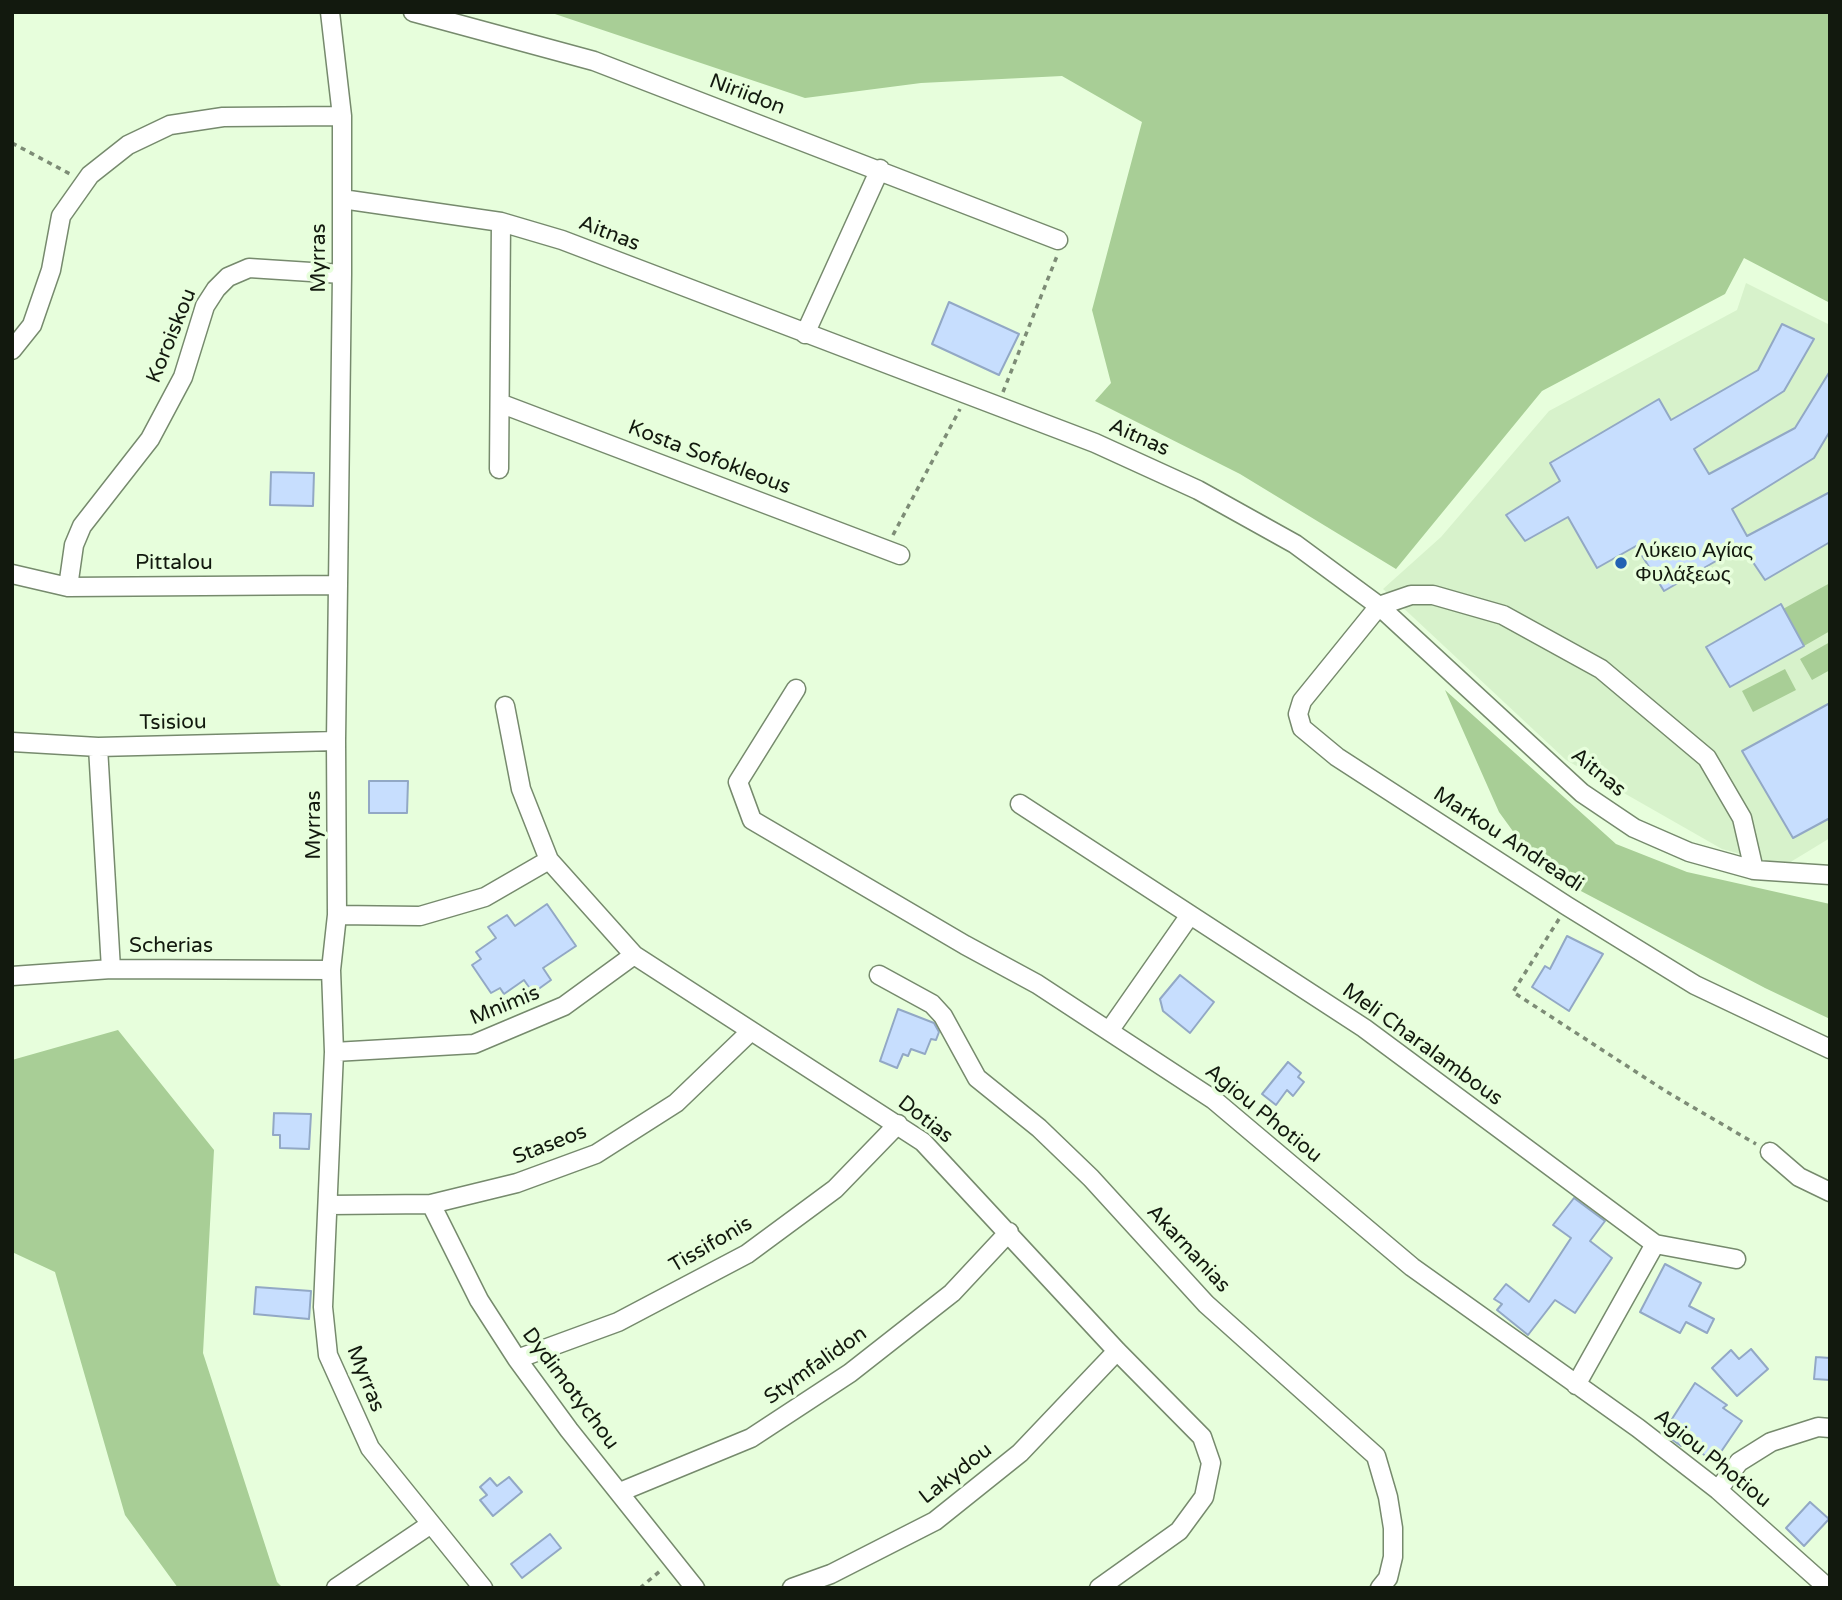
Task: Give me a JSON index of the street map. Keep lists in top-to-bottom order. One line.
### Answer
{"streets":{"street":["Niriidon","Aitnas","Myrras","Koroiskou","Kosta Sofokleous","Pittalou","Tsisiou","Markou Andreadi","Scherias","Mnimis","Meli Charalambous","Agiou Photiou","Dotias","Staseos","Tissifonis","Akarnanias","Stymfalidon","Dydimotychou","Lakydou"]},"crossings":[["Aitnas","Myrras"],["Aitnas","Markou Andreadi"],["Myrras","Koroiskou"],["Myrras","Pittalou"],["Myrras","Tsisiou"],["Myrras","Scherias"],["Myrras","Mnimis"],["Myrras","Staseos"],["Koroiskou","Pittalou"],["Mnimis","Dotias"],["Dotias","Staseos"],["Dotias","Tissifonis"],["Dotias","Stymfalidon"],["Dotias","Lakydou"],["Staseos","Dydimotychou"],["Tissifonis","Dydimotychou"],["Stymfalidon","Dydimotychou"]],"places":["Λύκειο Αγίας Φυλάξεως"]}
